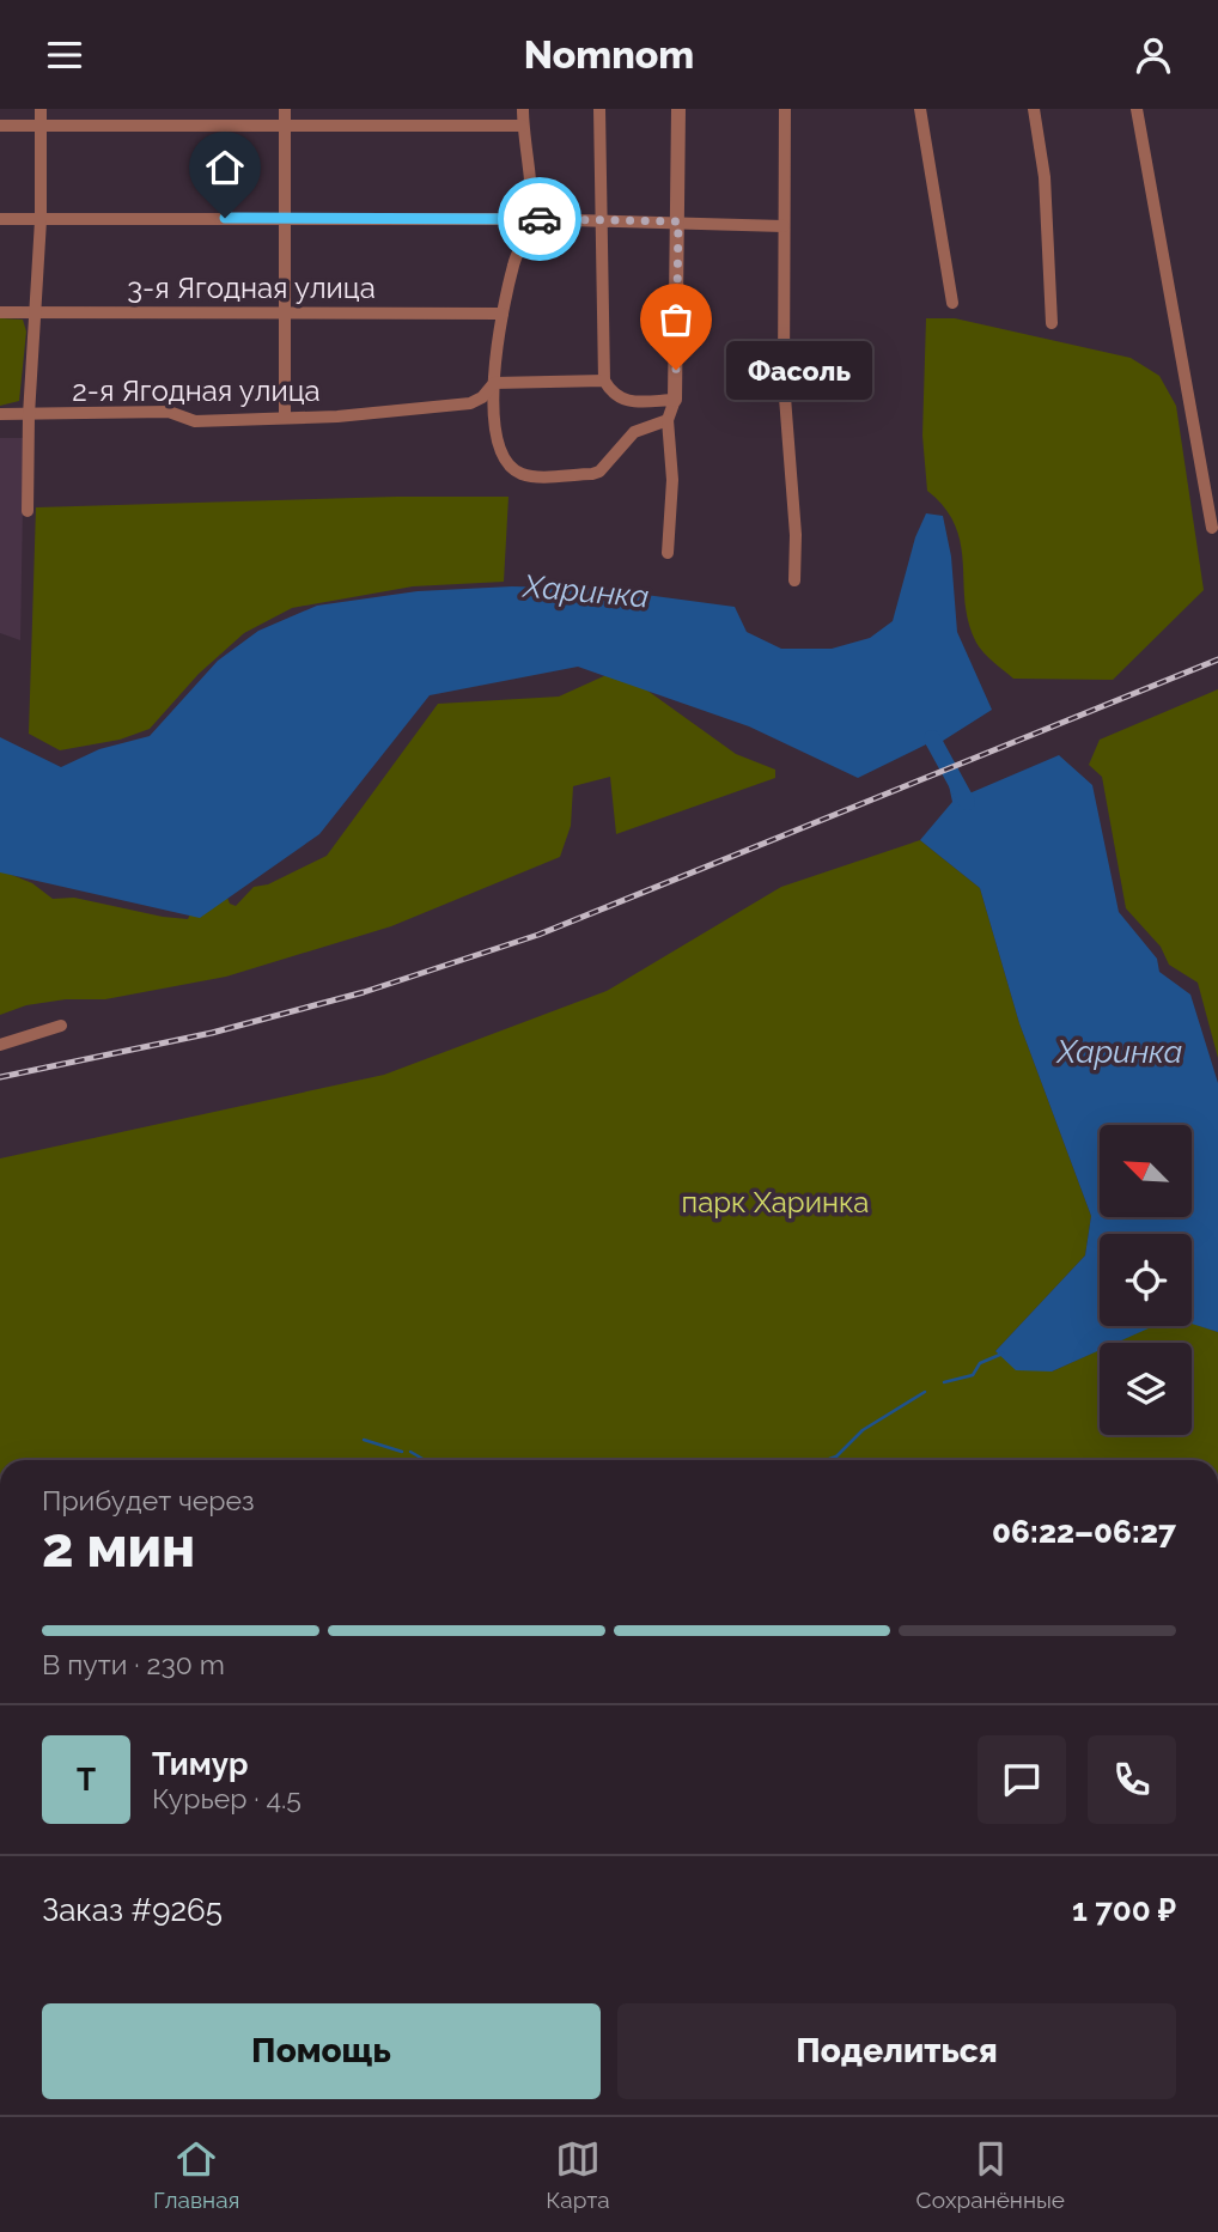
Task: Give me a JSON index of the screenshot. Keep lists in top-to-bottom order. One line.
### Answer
{"streets":{"street":["3-я Ягодная улица","2-я Ягодная улица"]},"water":["Харинка"],"parks":["парк Харинка"],"places":["Фасоль"],"north":"top left","page":{"header":"Nomnom","bubble":"Фасоль","heading":["2 мин","Прибудет через","06:22–06:27"],"panel":["Тимур","Курьер · 4.5","Заказ #9265","1 700 ₽"],"bar":"В пути · 230 m","round":"Т","buttons":["Помощь","Поделиться"],"tabs":["Главная","Карта","Сохранённые"]}}
